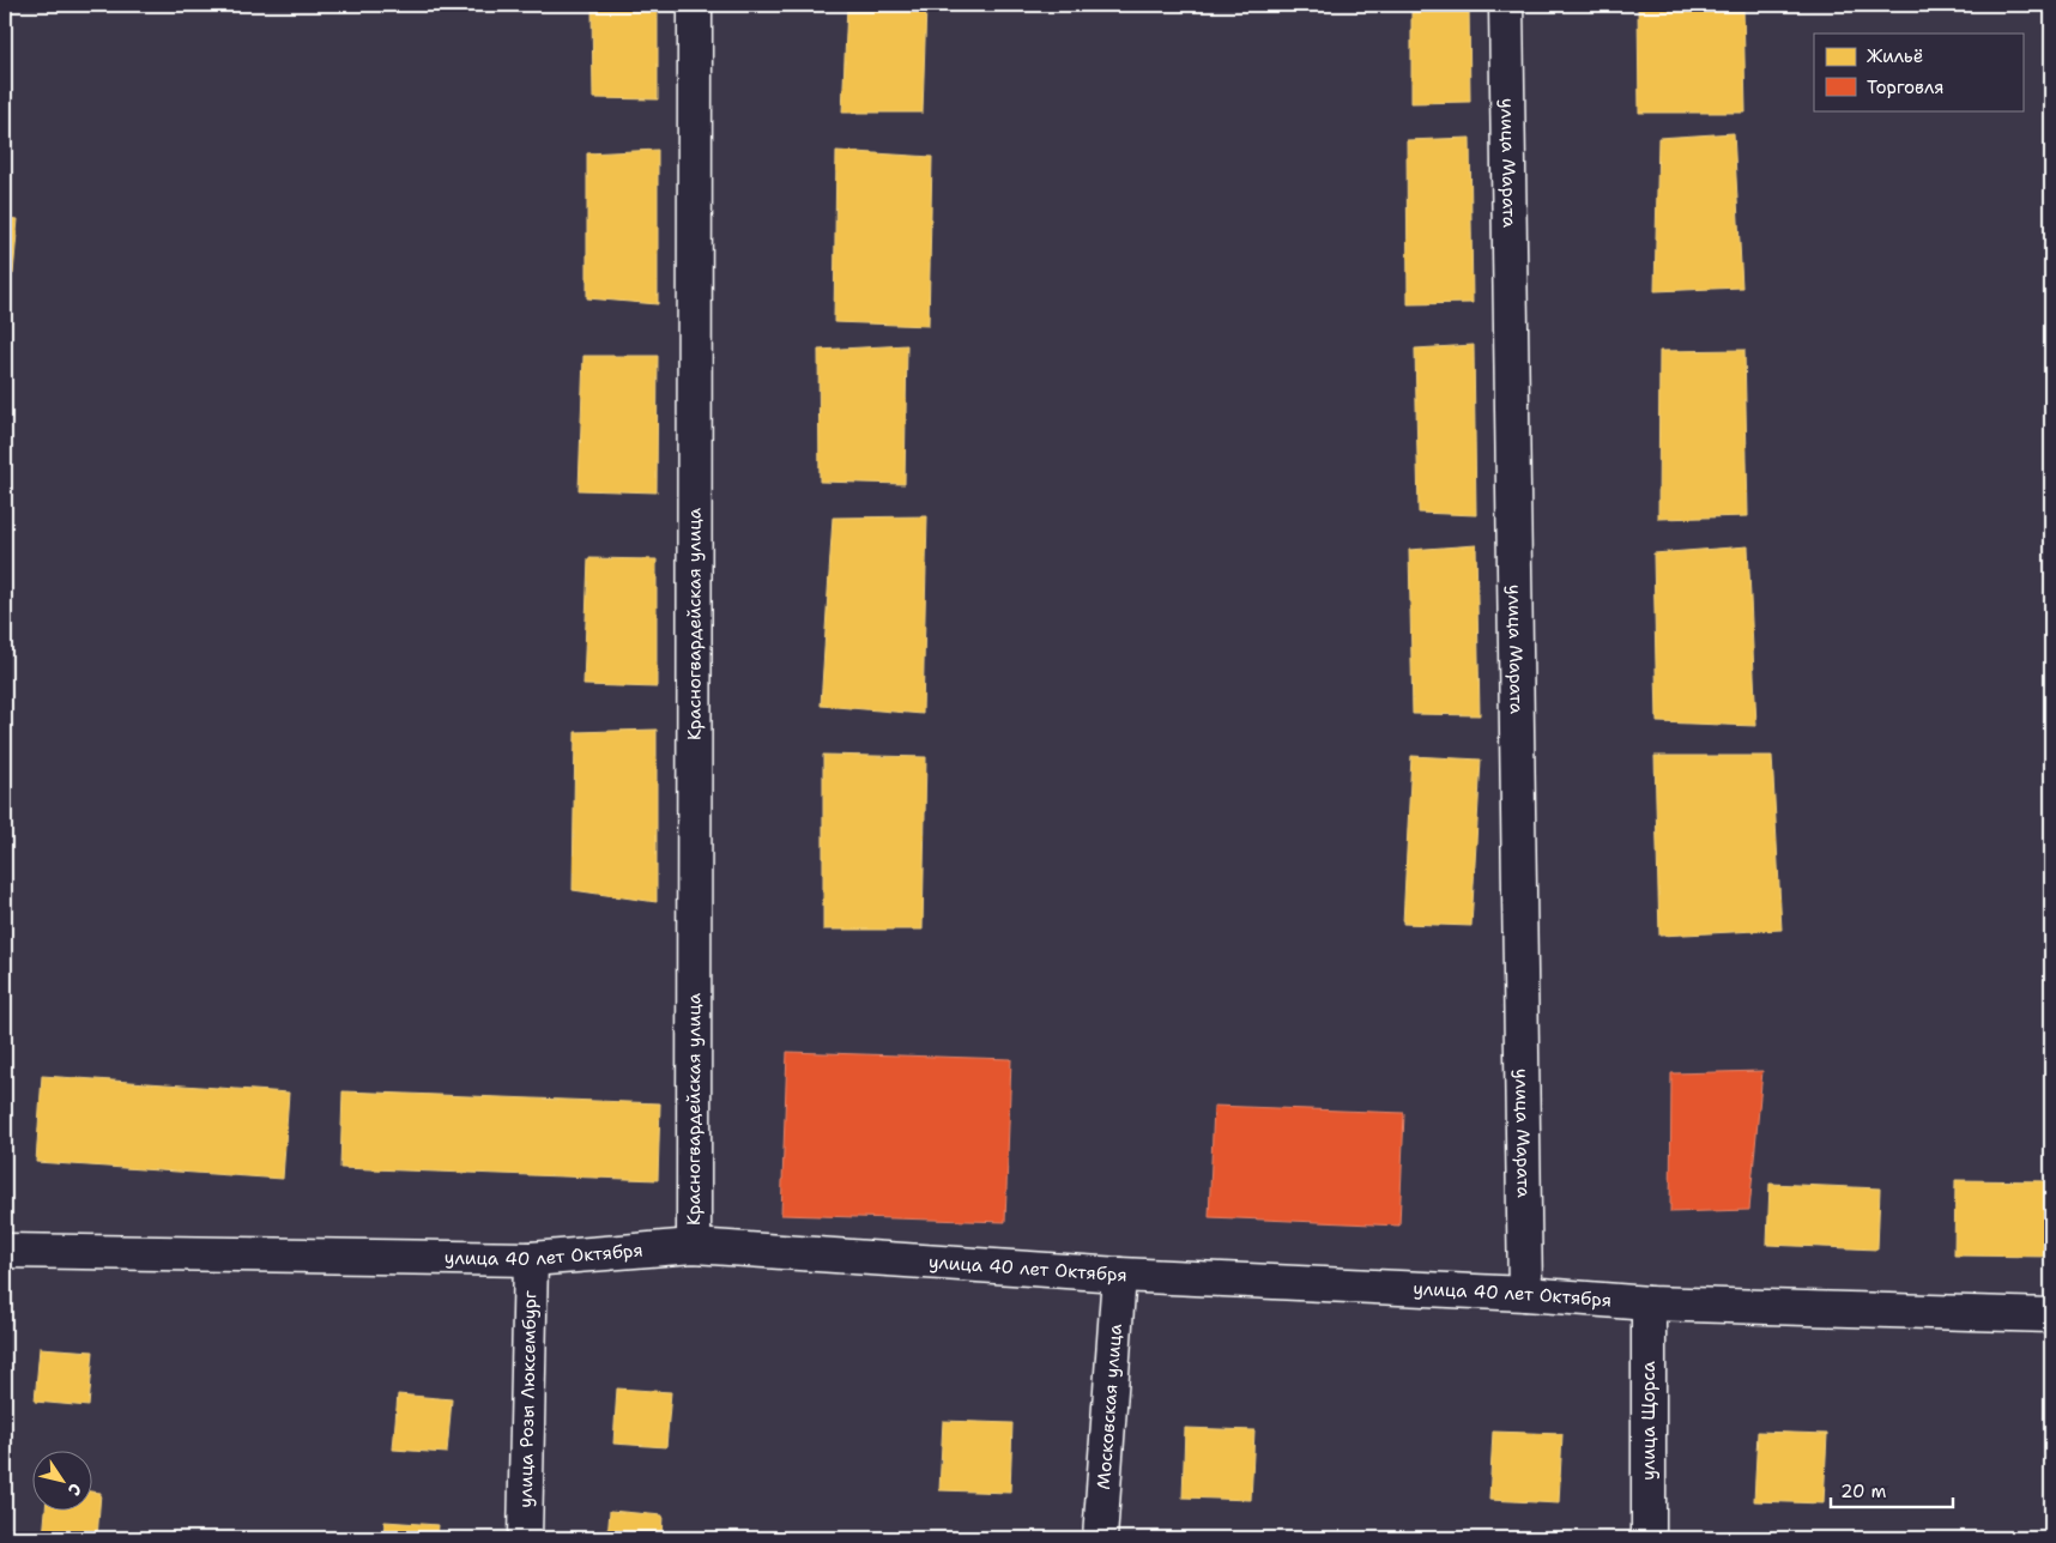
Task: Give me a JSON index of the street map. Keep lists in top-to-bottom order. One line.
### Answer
{"streets":{"street":["улица Марата","Красногвардейская улица","улица 40 лет Октября","улица Розы Люксембург","Московская улица","улица Щорса"]},"crossings":[["улица Марата","улица 40 лет Октября"],["Красногвардейская улица","улица 40 лет Октября"],["улица 40 лет Октября","улица Розы Люксембург"],["улица 40 лет Октября","Московская улица"],["улица 40 лет Октября","улица Щорса"]],"legend":["Жильё","Торговля"],"scale_bar":"20 m","north":"bottom right"}
